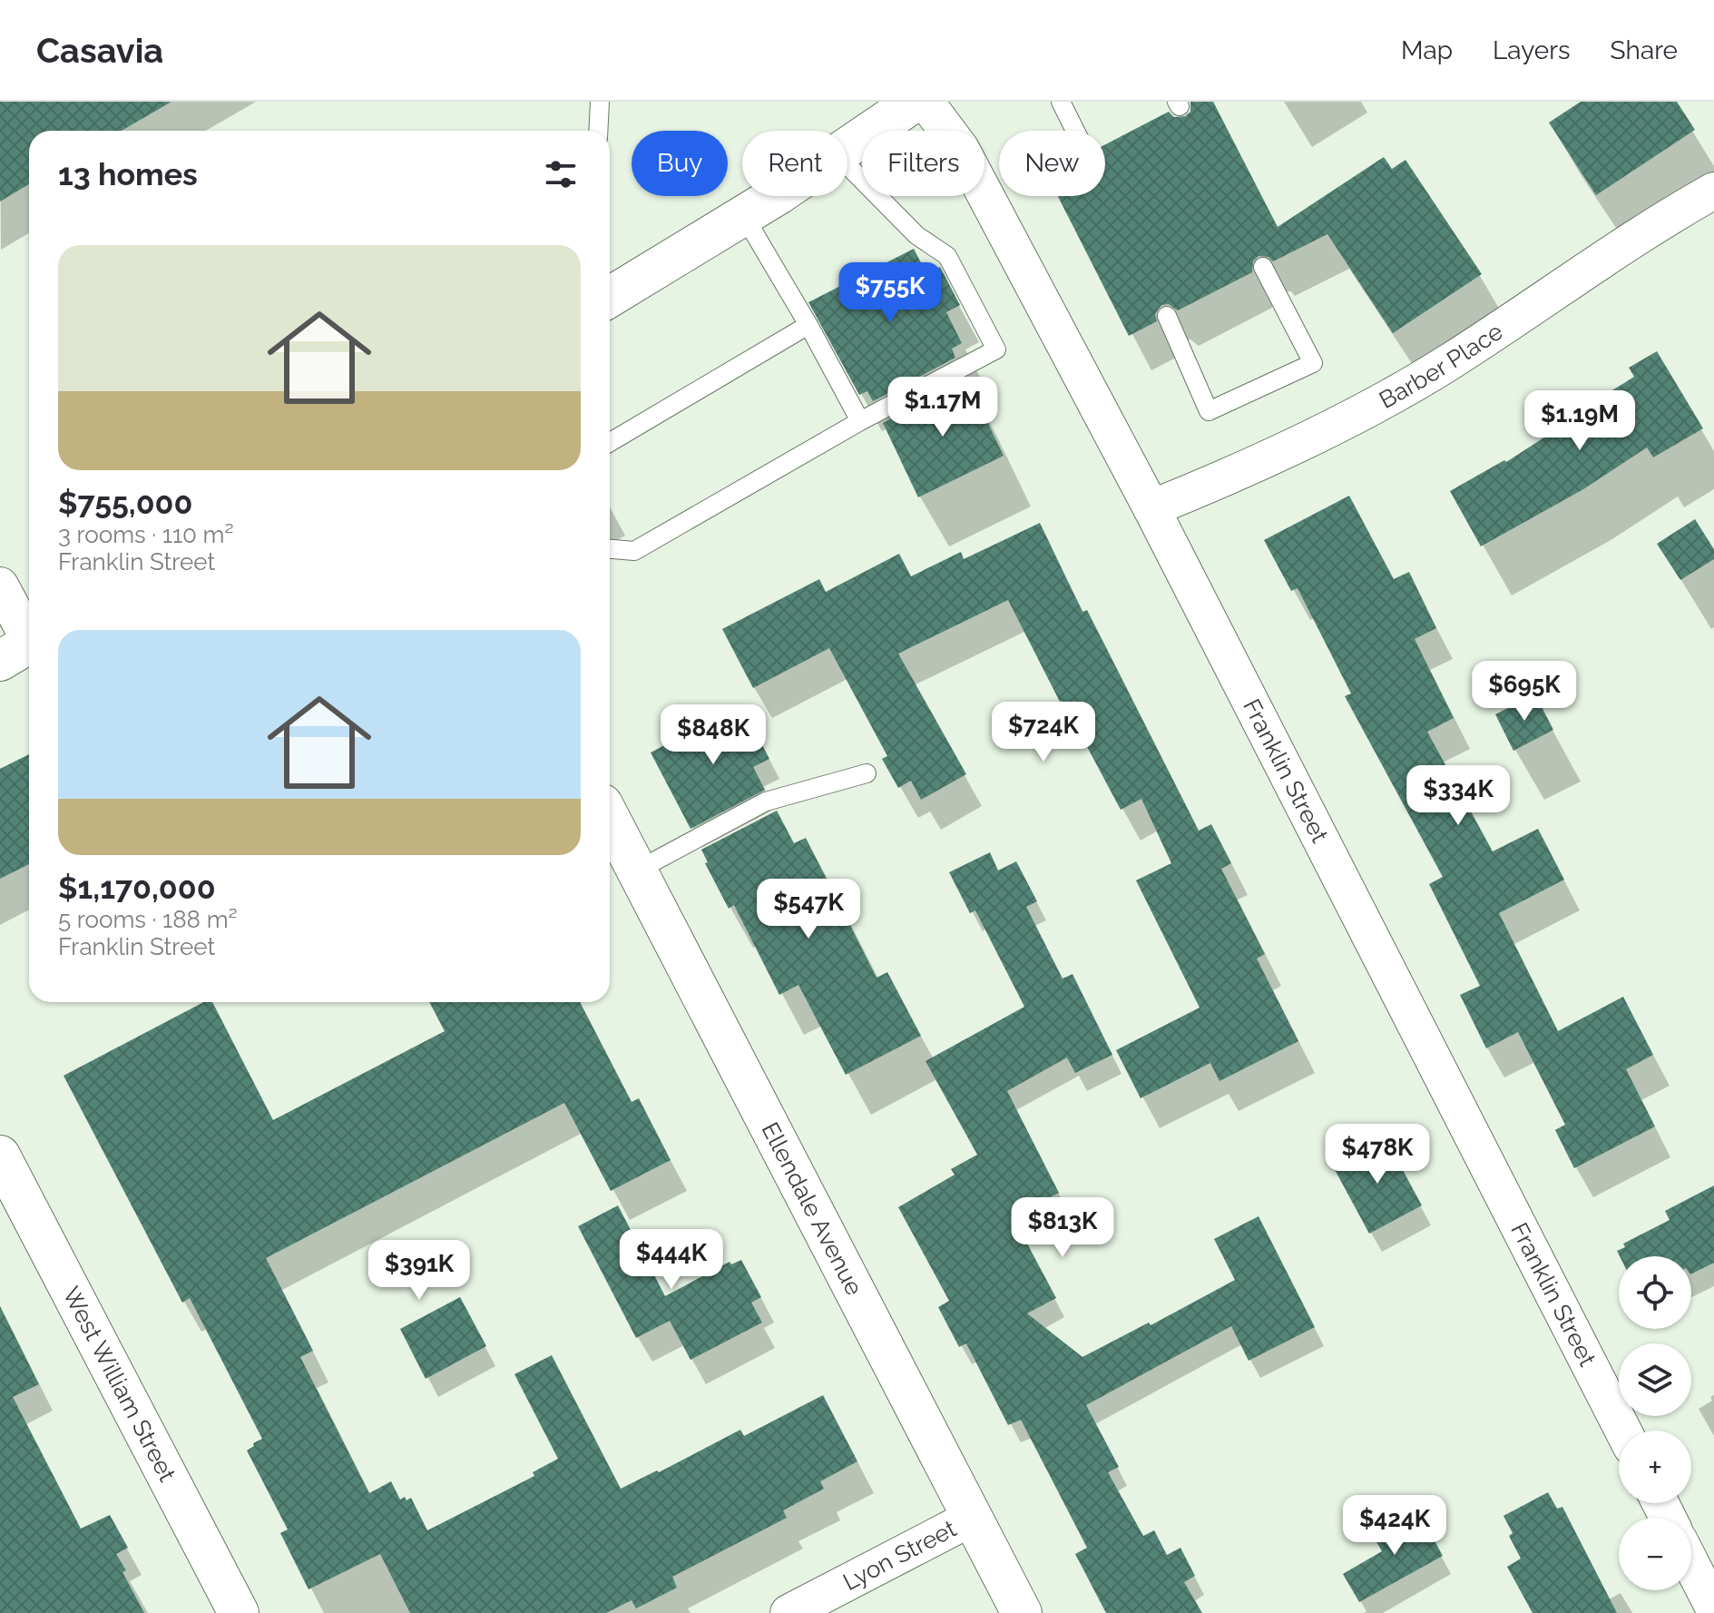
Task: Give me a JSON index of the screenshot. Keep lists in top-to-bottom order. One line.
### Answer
{"streets":{"street":["Barber Place","Franklin Street","Ellendale Avenue","West William Street","Lyon Street"]},"crossings":[["Barber Place","Franklin Street"],["Ellendale Avenue","Lyon Street"]],"page":{"header":"Casavia","nav":["Map","Layers","Share"],"chip":["Buy","Rent","Filters","New"],"heading":"13 homes","list":[{"name":"$755,000","note":"3 rooms · 110 m² · Franklin Street"},{"name":"$1,170,000","note":"5 rooms · 188 m² · Franklin Street"}],"price":["$755K","$1.17M","$1.19M","$695K","$724K","$848K","$334K","$547K","$478K","$813K","$444K","$391K","$424K"],"map_buttons":["+","−"]}}
